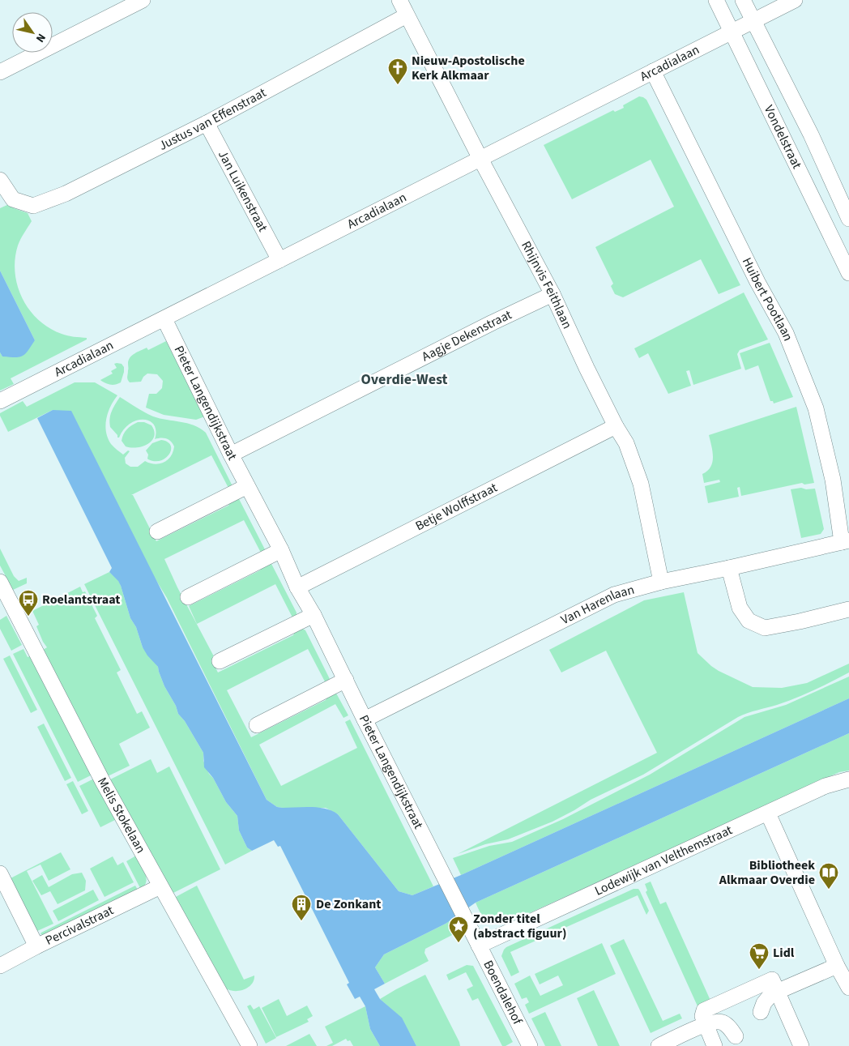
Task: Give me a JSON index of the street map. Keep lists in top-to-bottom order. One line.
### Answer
{"streets":{"street":["Arcadialaan","Justus van Effenstraat","Vondelstraat","Jan Luikenstraat","Rhijnvis Feithlaan","Huibert Pootlaan","Aagje Dekenstraat","Pieter Langendijkstraat","Betje Wolffstraat","Van Harenlaan","Melis Stokelaan","Lodewijk van Velthemstraat","Percivalstraat","Boendalehof"]},"crossings":[["Arcadialaan","Vondelstraat"],["Arcadialaan","Jan Luikenstraat"],["Arcadialaan","Rhijnvis Feithlaan"],["Arcadialaan","Huibert Pootlaan"],["Arcadialaan","Pieter Langendijkstraat"],["Justus van Effenstraat","Jan Luikenstraat"],["Justus van Effenstraat","Rhijnvis Feithlaan"],["Rhijnvis Feithlaan","Aagje Dekenstraat"],["Rhijnvis Feithlaan","Betje Wolffstraat"],["Rhijnvis Feithlaan","Van Harenlaan"],["Huibert Pootlaan","Van Harenlaan"],["Aagje Dekenstraat","Pieter Langendijkstraat"],["Pieter Langendijkstraat","Betje Wolffstraat"],["Pieter Langendijkstraat","Van Harenlaan"],["Pieter Langendijkstraat","Boendalehof"],["Melis Stokelaan","Percivalstraat"],["Lodewijk van Velthemstraat","Boendalehof"]],"districts":["Overdie-West"],"places":{"church":["Nieuw-Apostolische Kerk Alkmaar"],"bus stop":["Roelantstraat"],"library":["Bibliotheek Alkmaar Overdie"],"building":["De Zonkant"],"place":["Zonder titel (abstract figuur)"],"supermarket":["Lidl"]},"north":"bottom right"}
